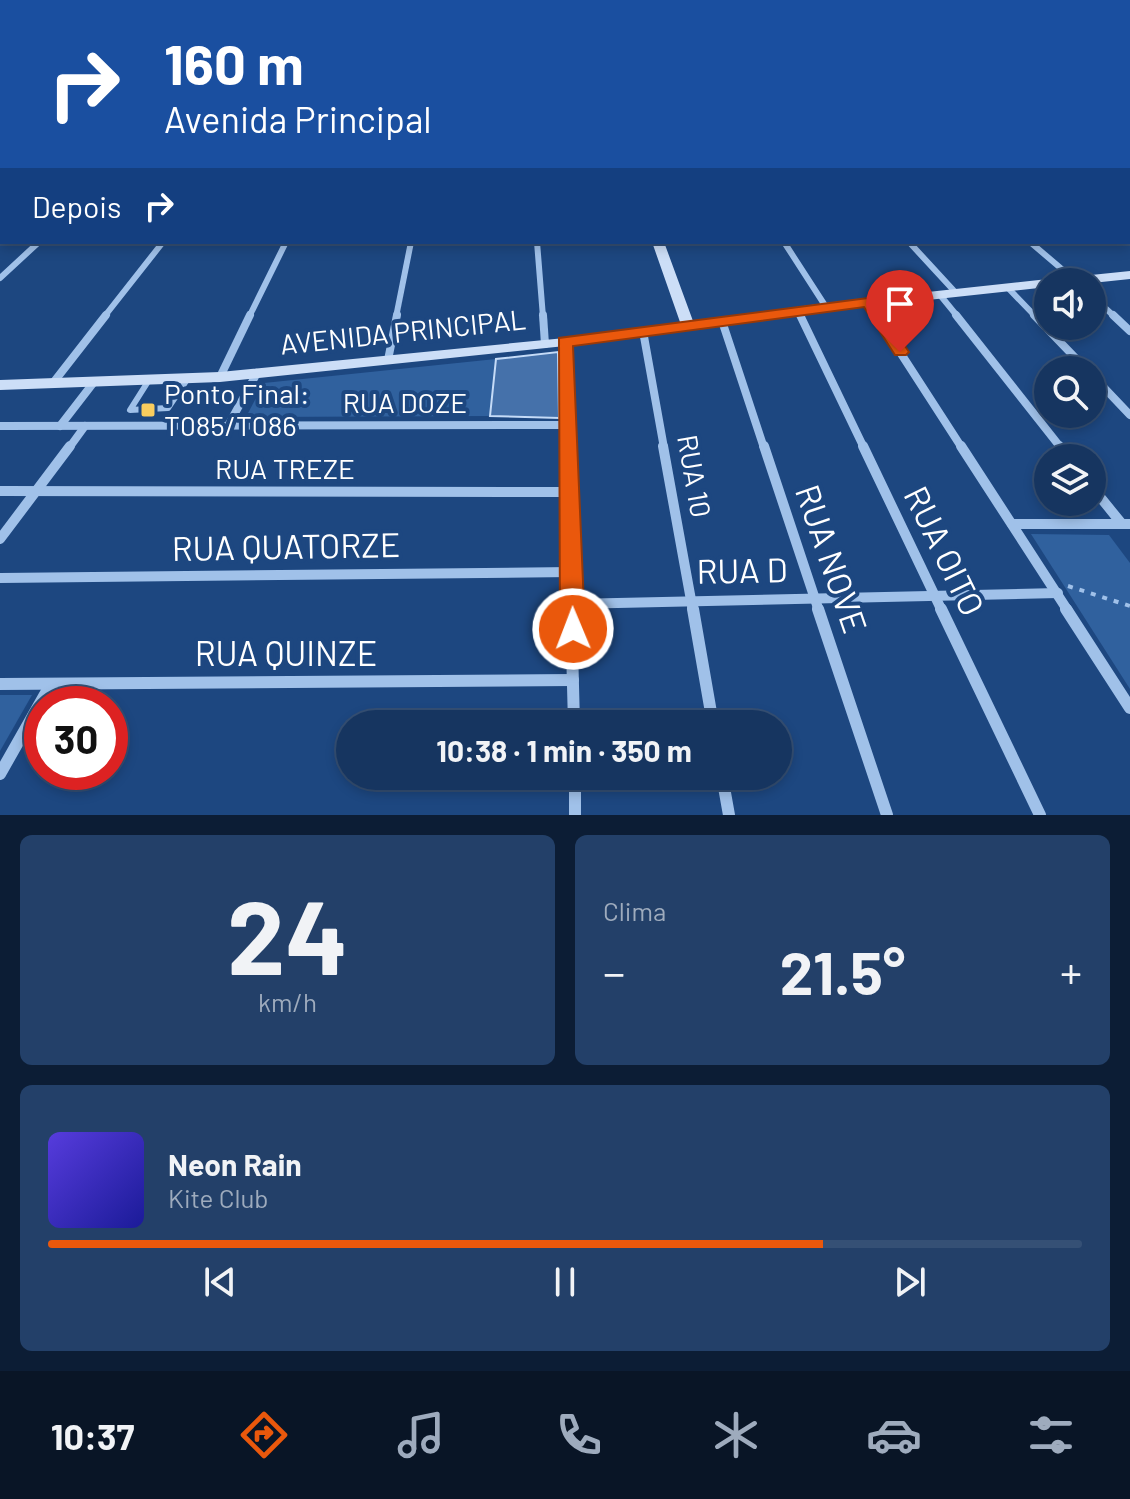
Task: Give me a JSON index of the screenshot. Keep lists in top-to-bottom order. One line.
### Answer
{"streets":{"main road":["AVENIDA PRINCIPAL"],"street":["RUA DOZE","RUA TREZE","RUA 10","RUA QUATORZE","RUA OITO","RUA NOVE","RUA D","RUA QUINZE"]},"crossings":[["AVENIDA PRINCIPAL","RUA 10"],["AVENIDA PRINCIPAL","RUA OITO"],["AVENIDA PRINCIPAL","RUA NOVE"],["RUA 10","RUA D"],["RUA OITO","RUA D"],["RUA NOVE","RUA D"]],"places":{"transit":["Ponto Final: T085/T086"]},"page":{"turn":["160 m","Avenida Principal"],"then":"Depois","limit":"30","trip":"10:38 · 1 min · 350 m","tile":[["24","km/h"],"Clima"],"heat":["−","21.5°","+"],"song":["Neon Rain","Kite Club"],"tabs":"10:37"}}
